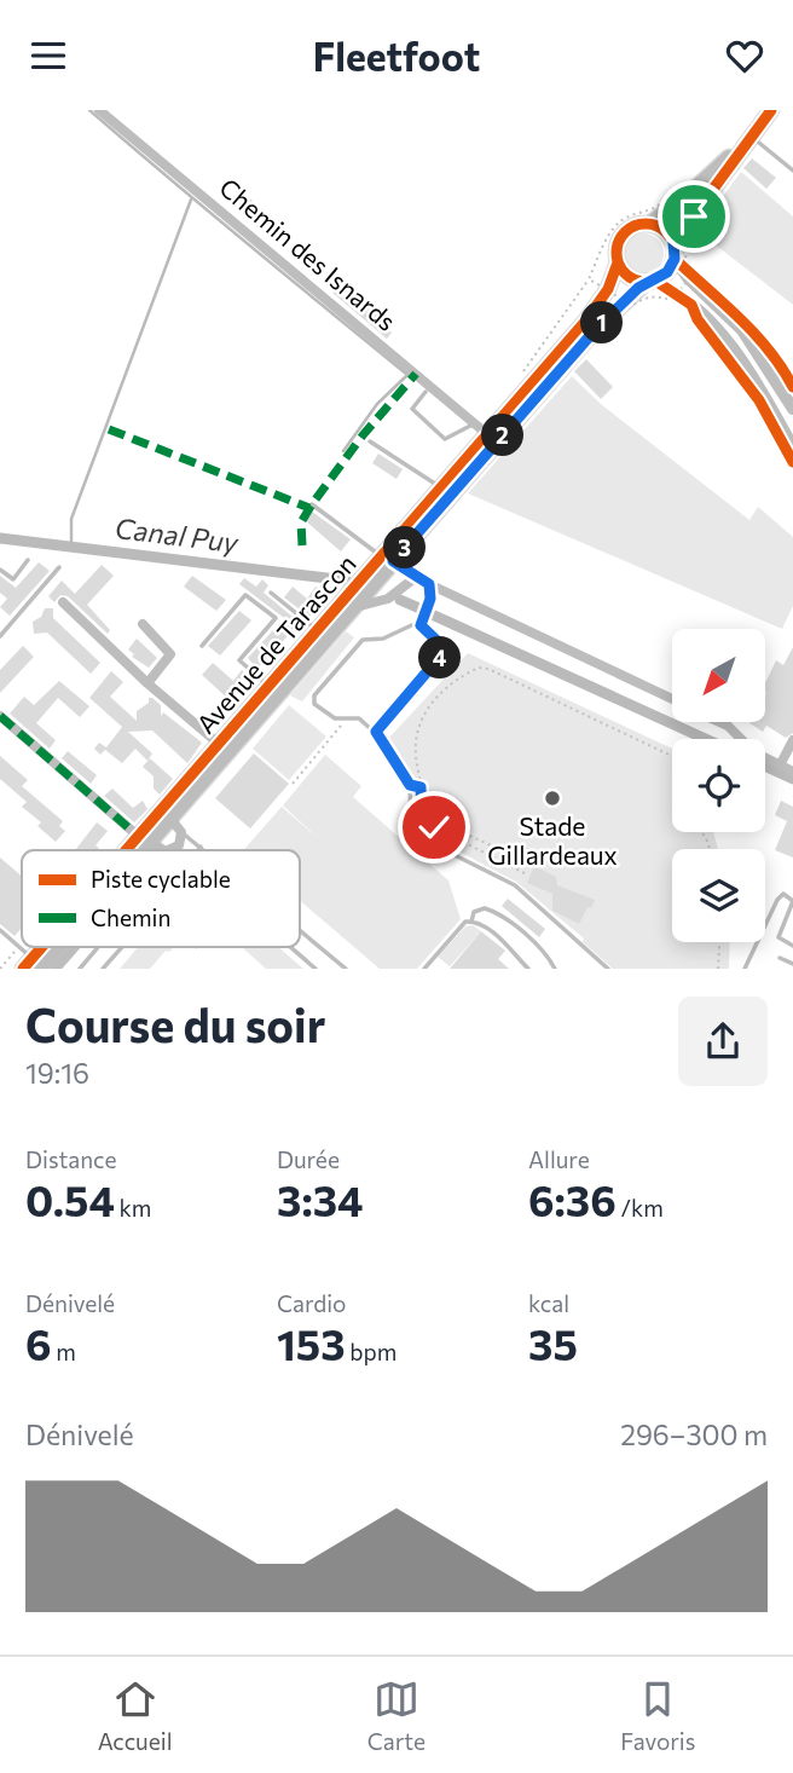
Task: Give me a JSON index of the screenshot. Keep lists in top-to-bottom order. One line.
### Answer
{"streets":{"main road":["Avenue de Tarascon"],"street":["Chemin des Isnards"]},"crossings":[["Chemin des Isnards","Avenue de Tarascon"]],"water":["Canal Puy"],"places":["Stade Gillardeaux"],"legend":["Piste cyclable","Chemin"],"north":"bottom left","page":{"header":"Fleetfoot","pins":["1","2","3","4"],"heading":["Course du soir","19:16"],"stats":[["Distance","0.54 km"],["Durée","3:34"],["Allure","6:36 /km"],["Dénivelé","6 m"],["Cardio","153 bpm"],["kcal","35"]],"chart":["Dénivelé","296–300 m"],"tabs":["Accueil","Carte","Favoris"]}}
